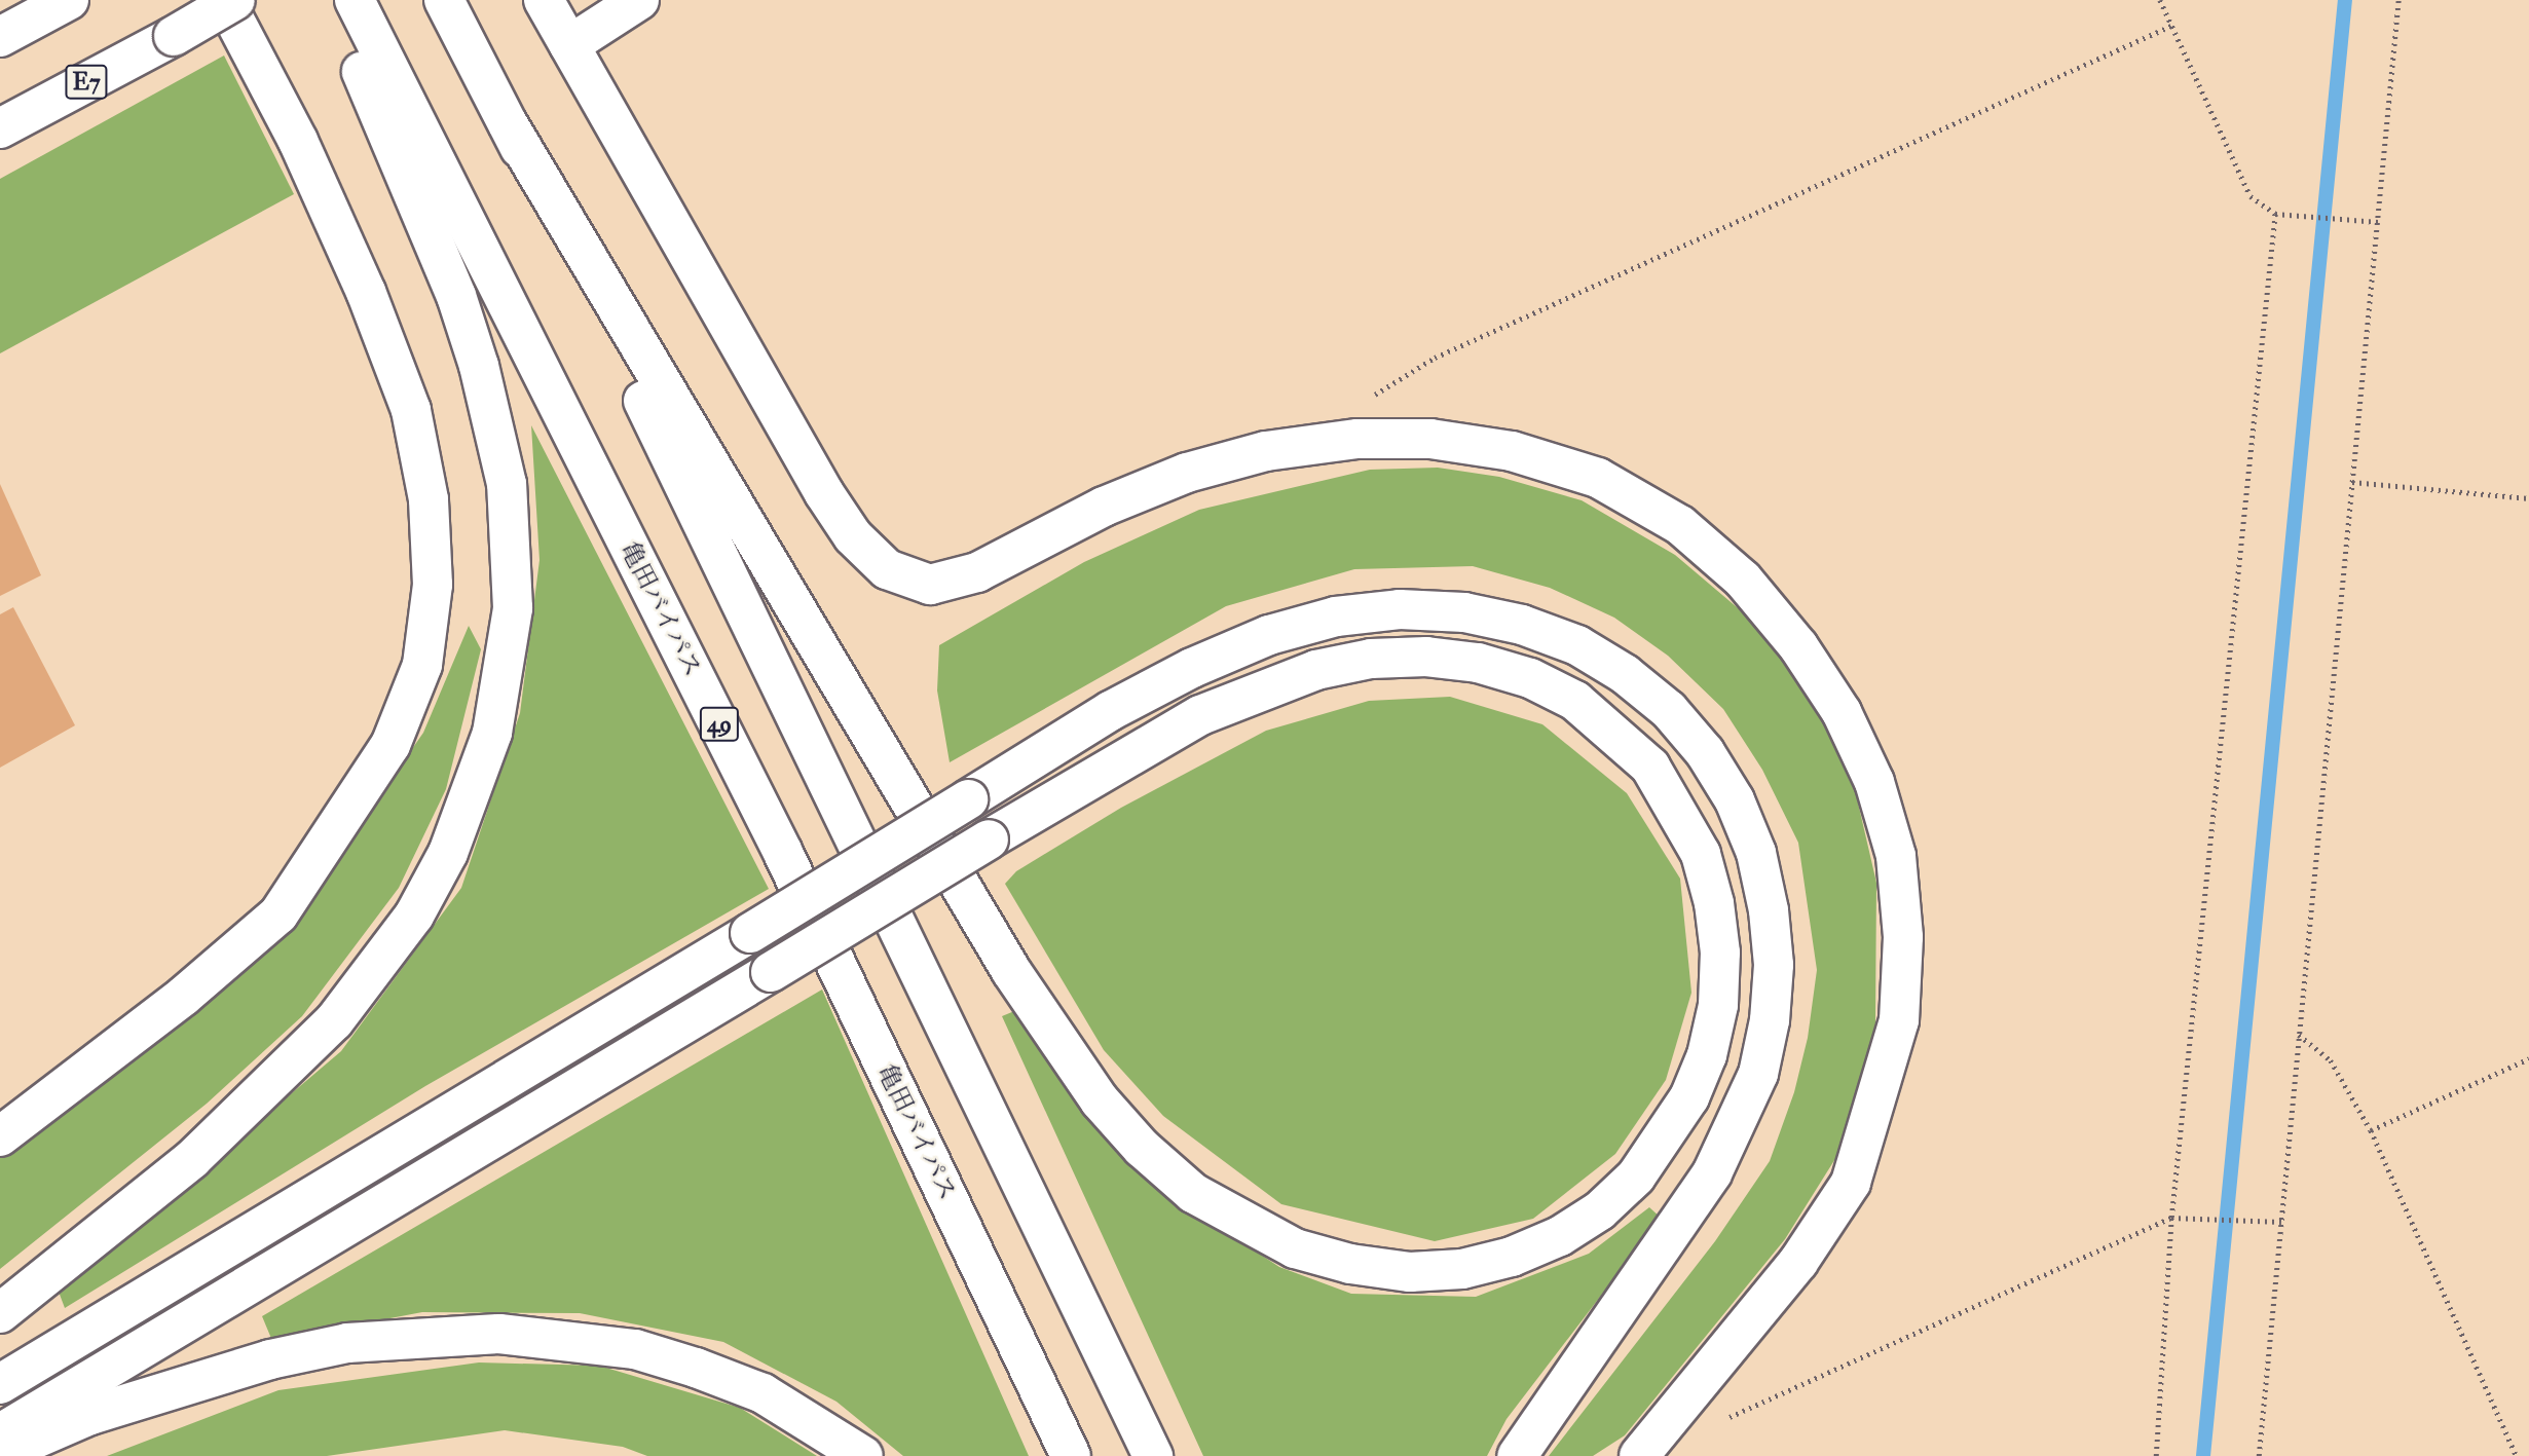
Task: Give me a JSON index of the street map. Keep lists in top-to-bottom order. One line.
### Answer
{"streets":{"main road":["E7","亀田バイパス","49"]}}
